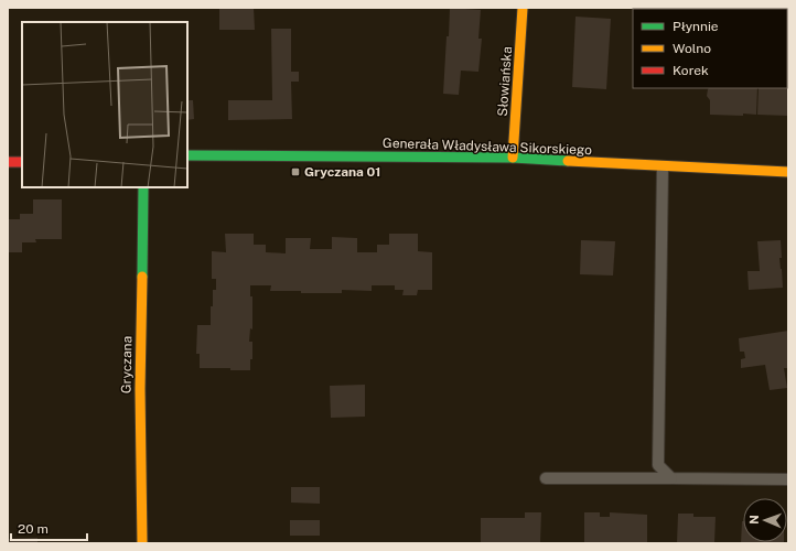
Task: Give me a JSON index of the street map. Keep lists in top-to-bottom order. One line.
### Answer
{"streets":{"street":["Słowiańska","Generała Władysława Sikorskiego","Gryczana"]},"crossings":[["Słowiańska","Generała Władysława Sikorskiego"]],"places":{"transit":["Gryczana 01"]},"legend":["Płynnie","Wolno","Korek"],"scale_bar":"20 m","north":"left"}
